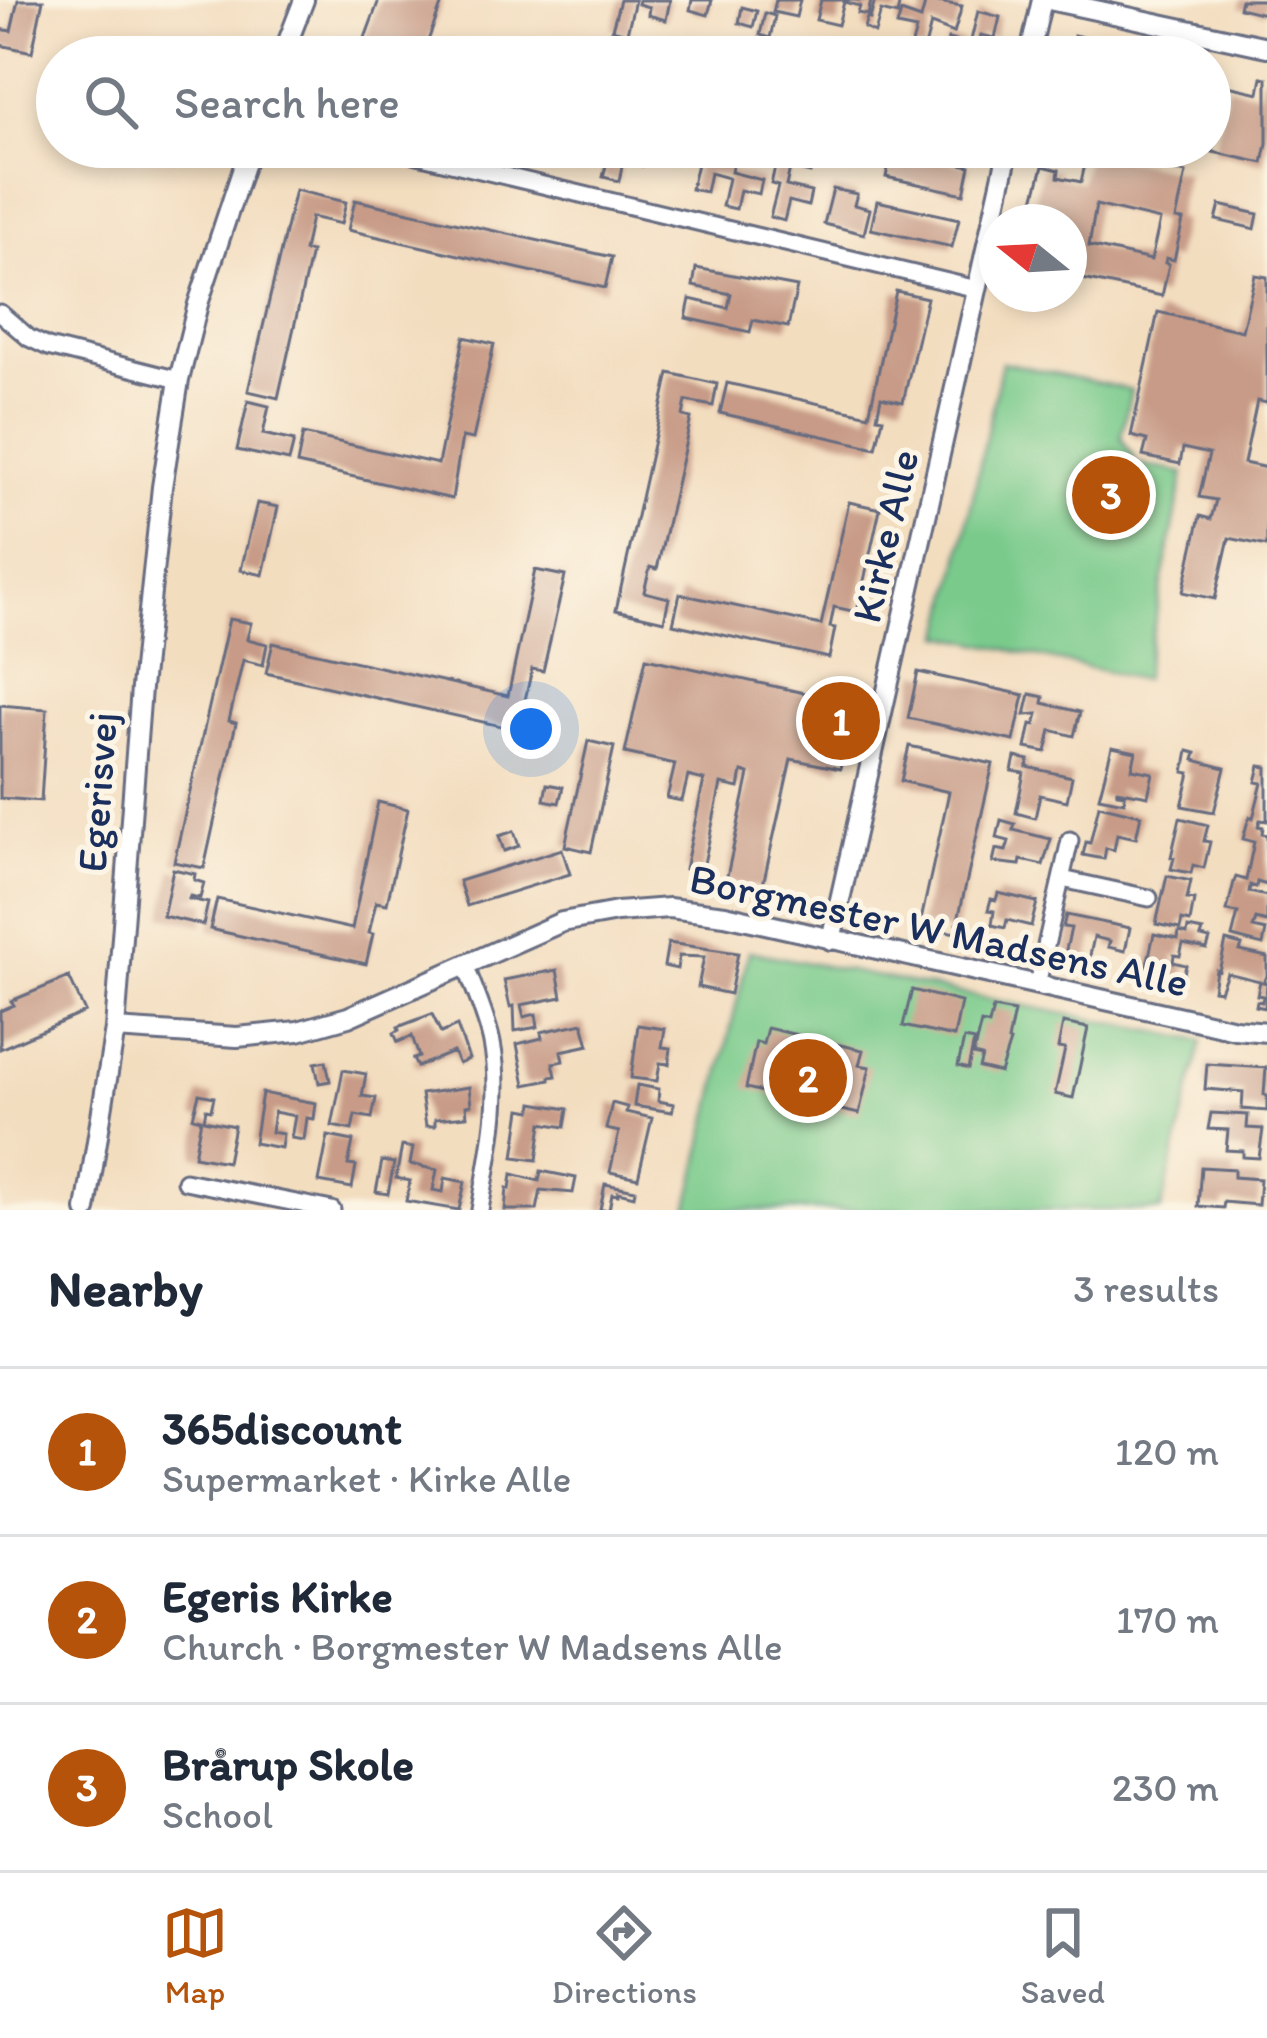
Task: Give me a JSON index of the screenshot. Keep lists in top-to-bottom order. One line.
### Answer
{"streets":{"street":["Kirke Alle","Egerisvej","Borgmester W Madsens Alle"]},"crossings":[["Kirke Alle","Borgmester W Madsens Alle"],["Egerisvej","Borgmester W Madsens Alle"]],"north":"left","page":{"search":"Search here","pins":["3","1","2"],"heading":["Nearby","3 results"],"list":[{"mark":"1","name":"365discount","note":"Supermarket · Kirke Alle","value":"120 m"},{"mark":"2","name":"Egeris Kirke","note":"Church · Borgmester W Madsens Alle","value":"170 m"},{"mark":"3","name":"Brårup Skole","note":"School","value":"230 m"}],"nav":["Map","Directions","Saved"]}}
